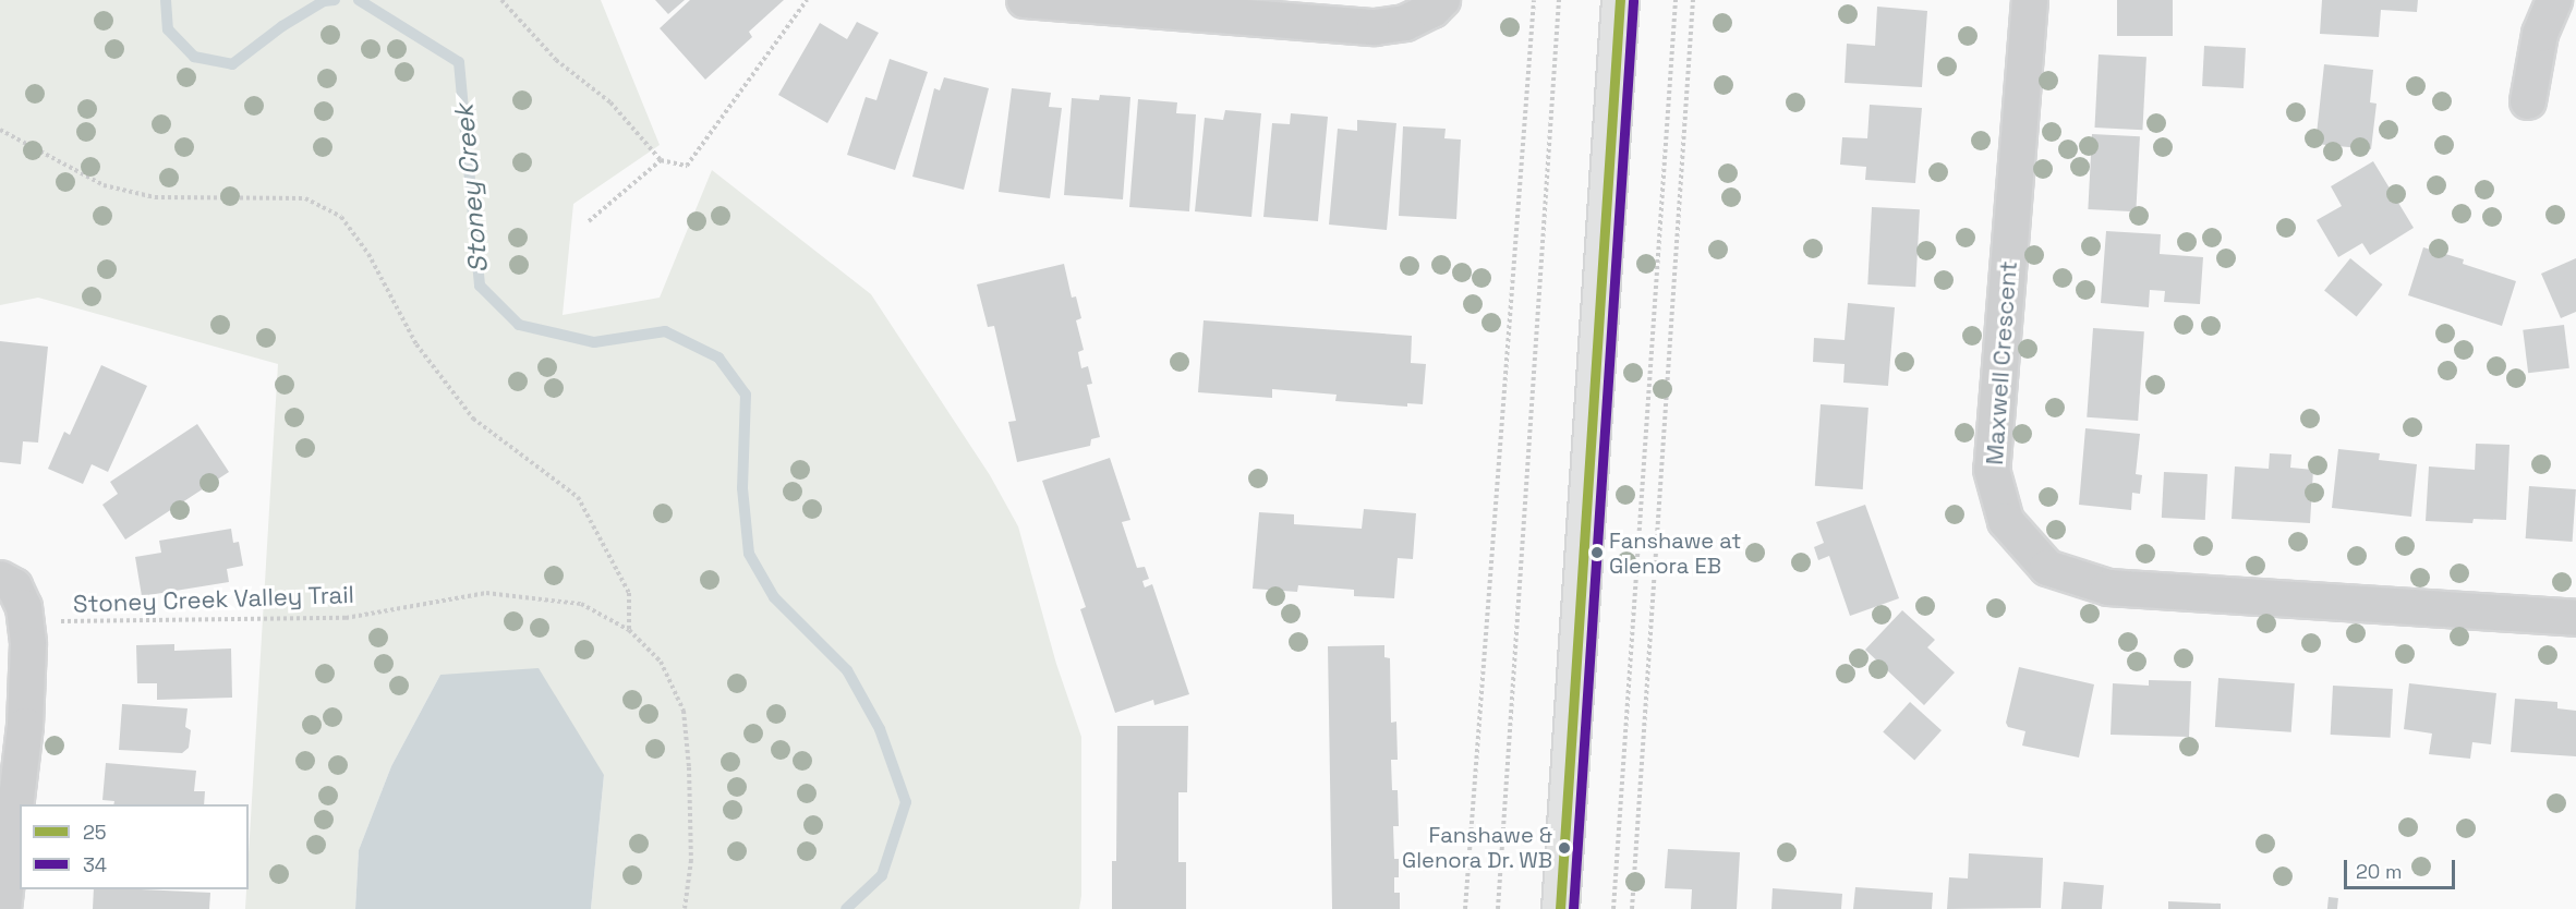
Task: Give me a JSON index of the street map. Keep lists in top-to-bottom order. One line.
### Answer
{"streets":{"street":["Maxwell Crescent"],"path":["Stoney Creek Valley Trail"]},"water":["Stoney Creek"],"places":["Fanshawe at Glenora EB","Fanshawe & Glenora Dr. WB"],"lines":["transit line 25","transit line 34"],"legend":["25","34"],"scale_bar":"20 m"}
